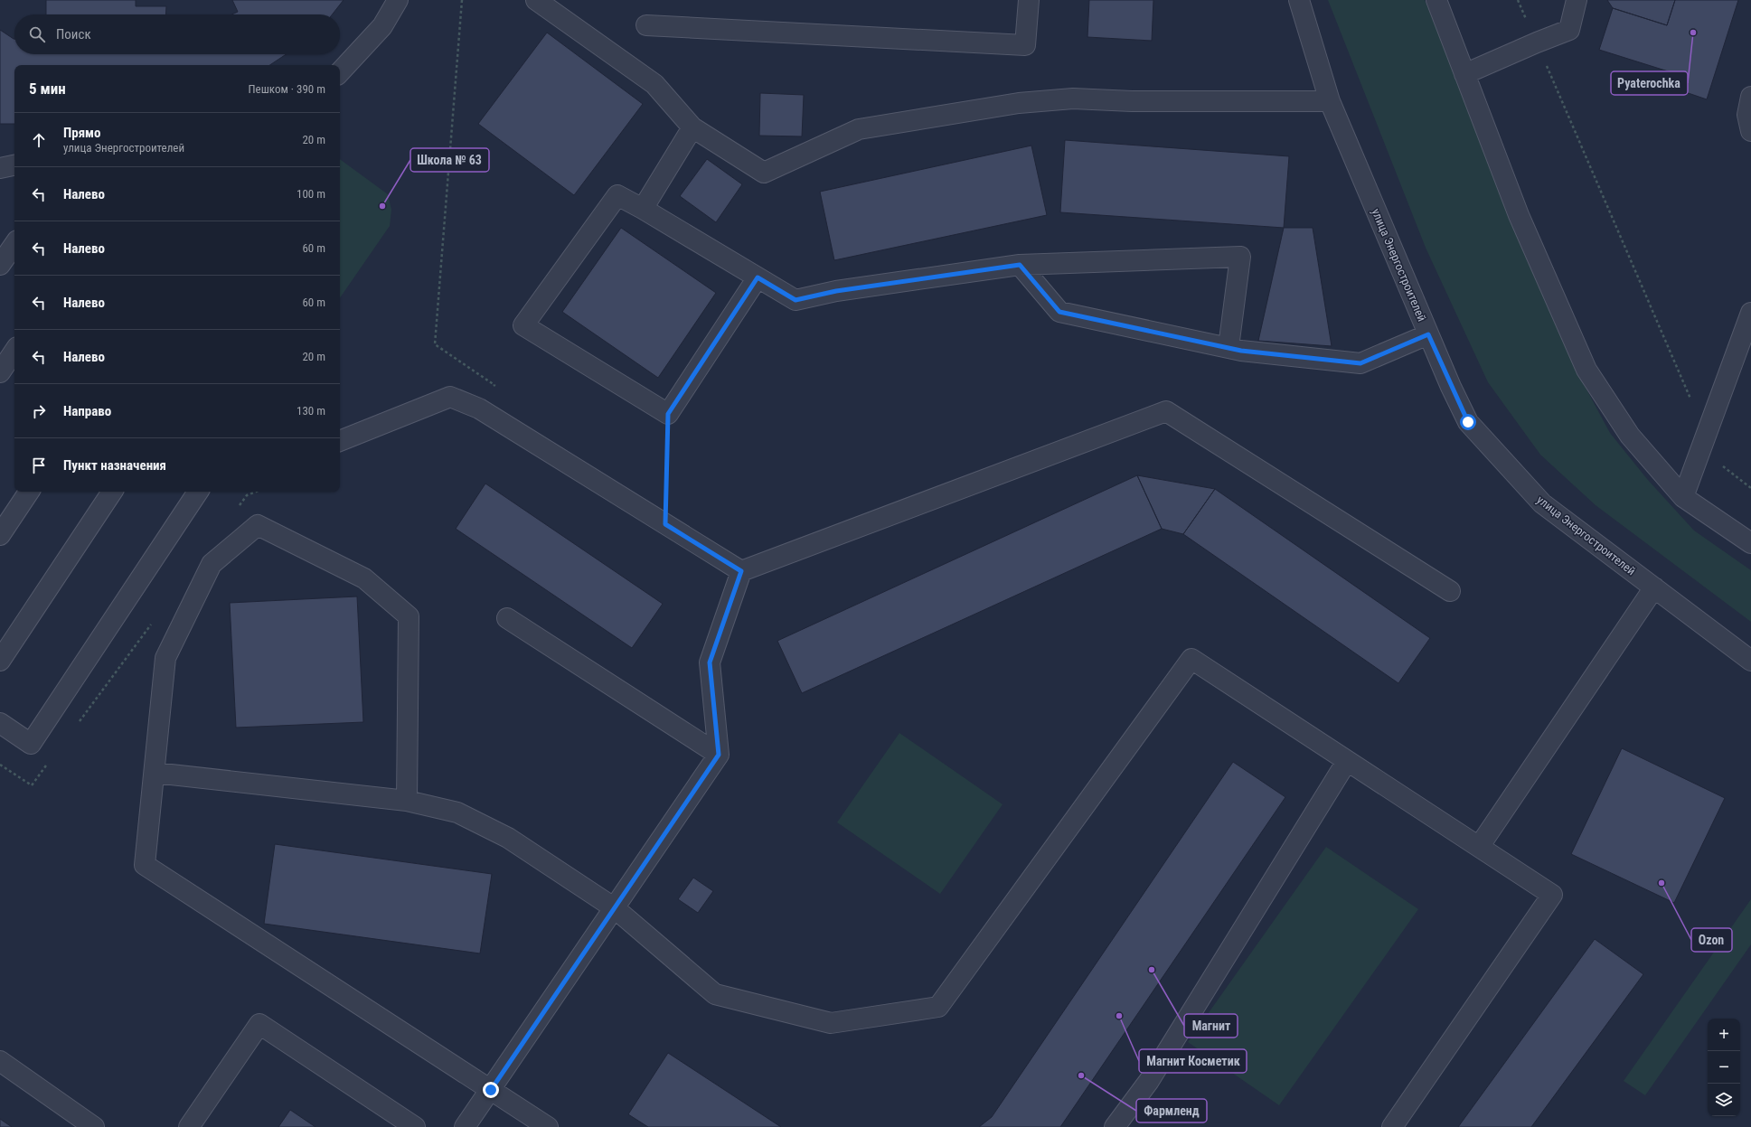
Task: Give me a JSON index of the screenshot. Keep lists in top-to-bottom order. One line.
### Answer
{"streets":{"street":["улица Энергостроителей"]},"places":["Pyaterochka","Школа № 63","Ozon","Магнит","Магнит Косметик","Фармленд"],"page":{"search":"Поиск","heading":["5 мин","Пешком · 390 m"],"list":[["Прямо","улица Энергостроителей","20 m"],["Налево","100 m"],["Налево","60 m"],["Налево","60 m"],["Налево","20 m"],["Направо","130 m"],"Пункт назначения"],"map_buttons":["+","−"]}}
